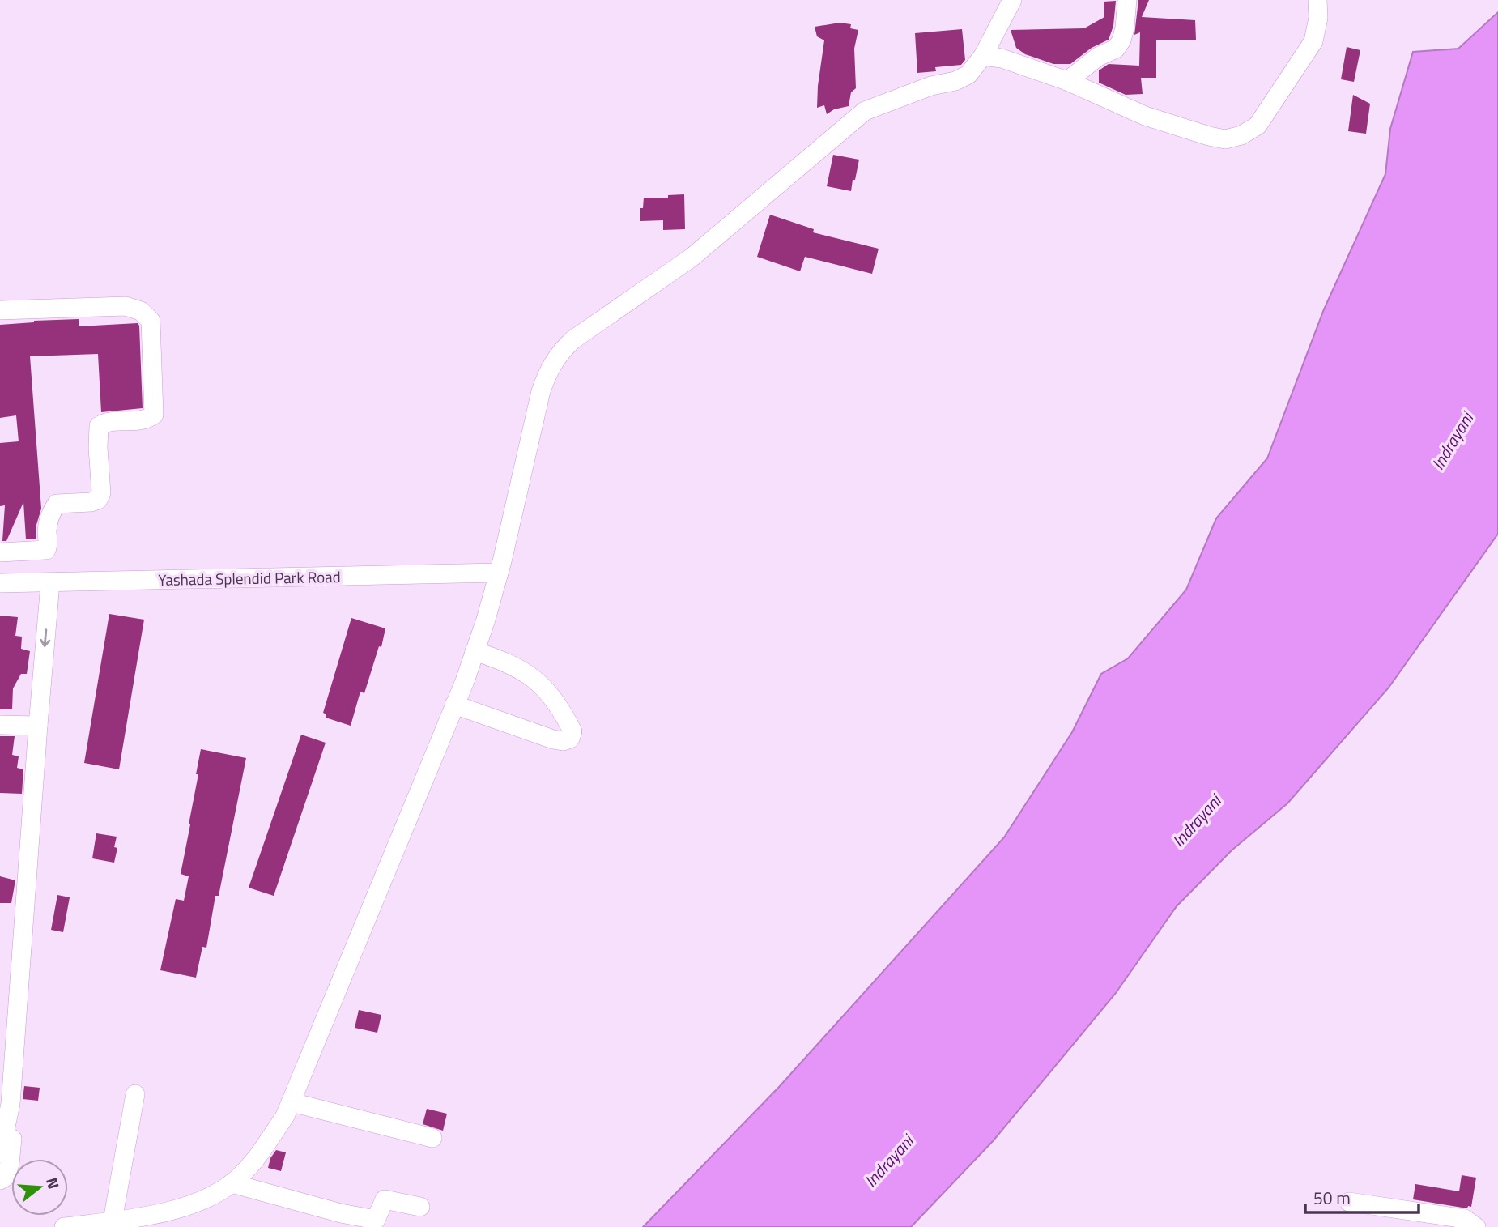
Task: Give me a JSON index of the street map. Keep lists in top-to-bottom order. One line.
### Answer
{"streets":{"street":["Yashada Splendid Park Road"]},"water":["Indrayani"],"scale_bar":"50 m","north":"right"}
